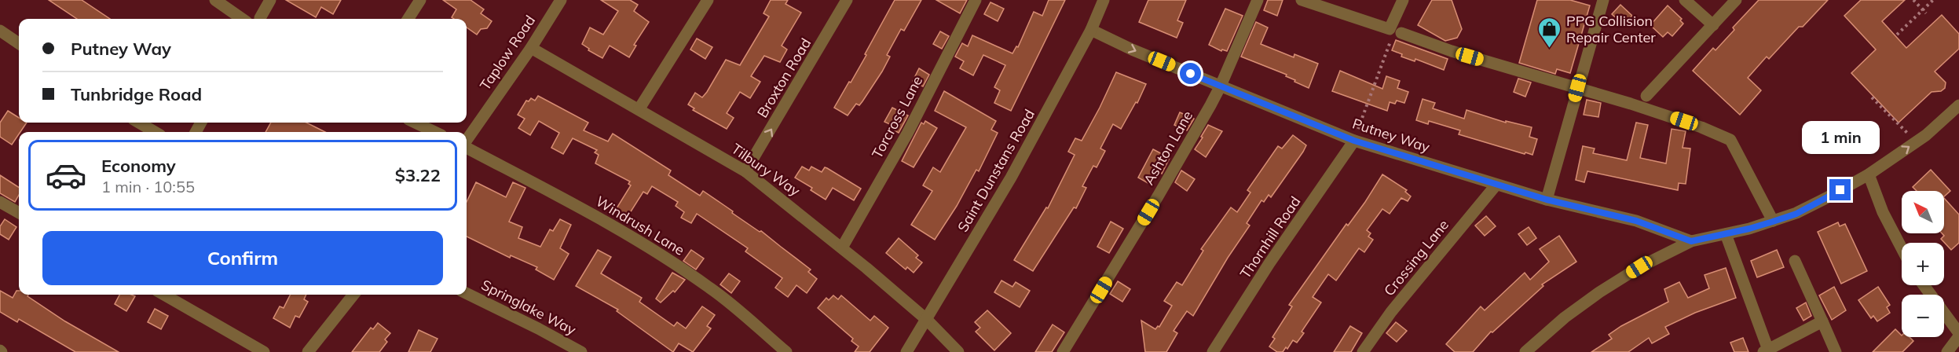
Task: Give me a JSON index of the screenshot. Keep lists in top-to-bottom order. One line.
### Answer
{"streets":{"street":["Taplow Road","Broxton Road","Torcross Lane","Putney Way","Ashton Lane","Tilbury Way","Saint Dunstans Road","Windrush Lane","Thornhill Road","Crossing Lane","Springlake Way"]},"crossings":[["Taplow Road","Tilbury Way"],["Broxton Road","Tilbury Way"],["Torcross Lane","Tilbury Way"],["Putney Way","Ashton Lane"],["Putney Way","Saint Dunstans Road"],["Putney Way","Thornhill Road"],["Putney Way","Crossing Lane"],["Tilbury Way","Saint Dunstans Road"]],"one_way":["Broxton Road"],"places":{"shop":["PPG Collision Repair Center"]},"north":"top left","page":{"banner":["Putney Way","Tunbridge Road"],"bubble":"1 min","list":[{"name":"Economy","note":"1 min · 10:55","value":"$3.22"}],"map_buttons":["+","−"],"buttons":"Confirm"}}
